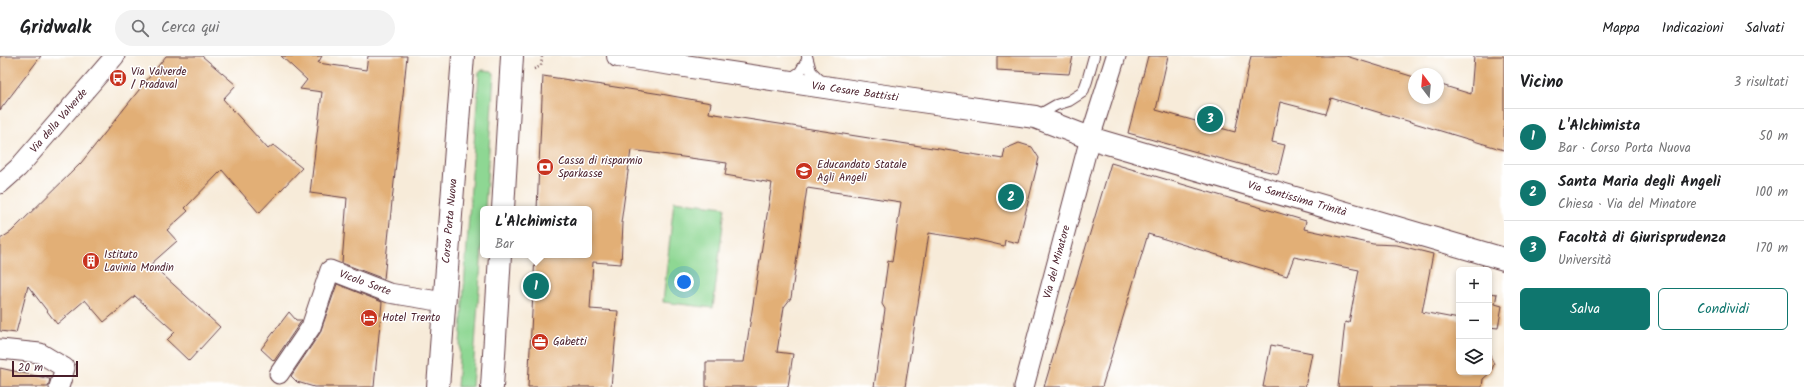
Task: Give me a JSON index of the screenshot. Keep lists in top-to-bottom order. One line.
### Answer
{"streets":{"street":["Via Cesare Battisti","Via della Valverde","Via Santissima Trinità","Corso Porta Nuova","Via del Minatore","Vicolo Sorte"]},"crossings":[["Via Cesare Battisti","Via Santissima Trinità"],["Via Cesare Battisti","Via del Minatore"],["Via Santissima Trinità","Via del Minatore"],["Corso Porta Nuova","Vicolo Sorte"]],"places":{"bus stop":["Via Valverde / Pradaval"],"bank":["Cassa di risparmio Sparkasse"],"school or university":["Educandato Statale Agli Angeli"],"building":["Istituto Lavinia Mondin"],"hotel":["Hotel Trento"],"office":["Gabetti"]},"scale_bar":"20 m","north":"top","page":{"header":"Gridwalk","search":"Cerca qui","nav":["Mappa","Indicazioni","Salvati"],"heading":["Vicino","3 risultati"],"pins":["3","2","1"],"list":[{"mark":"1","name":"L'Alchimista","note":"Bar · Corso Porta Nuova","value":"50 m"},{"mark":"2","name":"Santa Maria degli Angeli","note":"Chiesa · Via del Minatore","value":"100 m"},{"mark":"3","name":"Facoltà di Giurisprudenza","note":"Università","value":"170 m"}],"popup":["L'Alchimista","Bar"],"map_buttons":["+","−"],"buttons":["Salva","Condividi"],"scale":"20 m"}}
